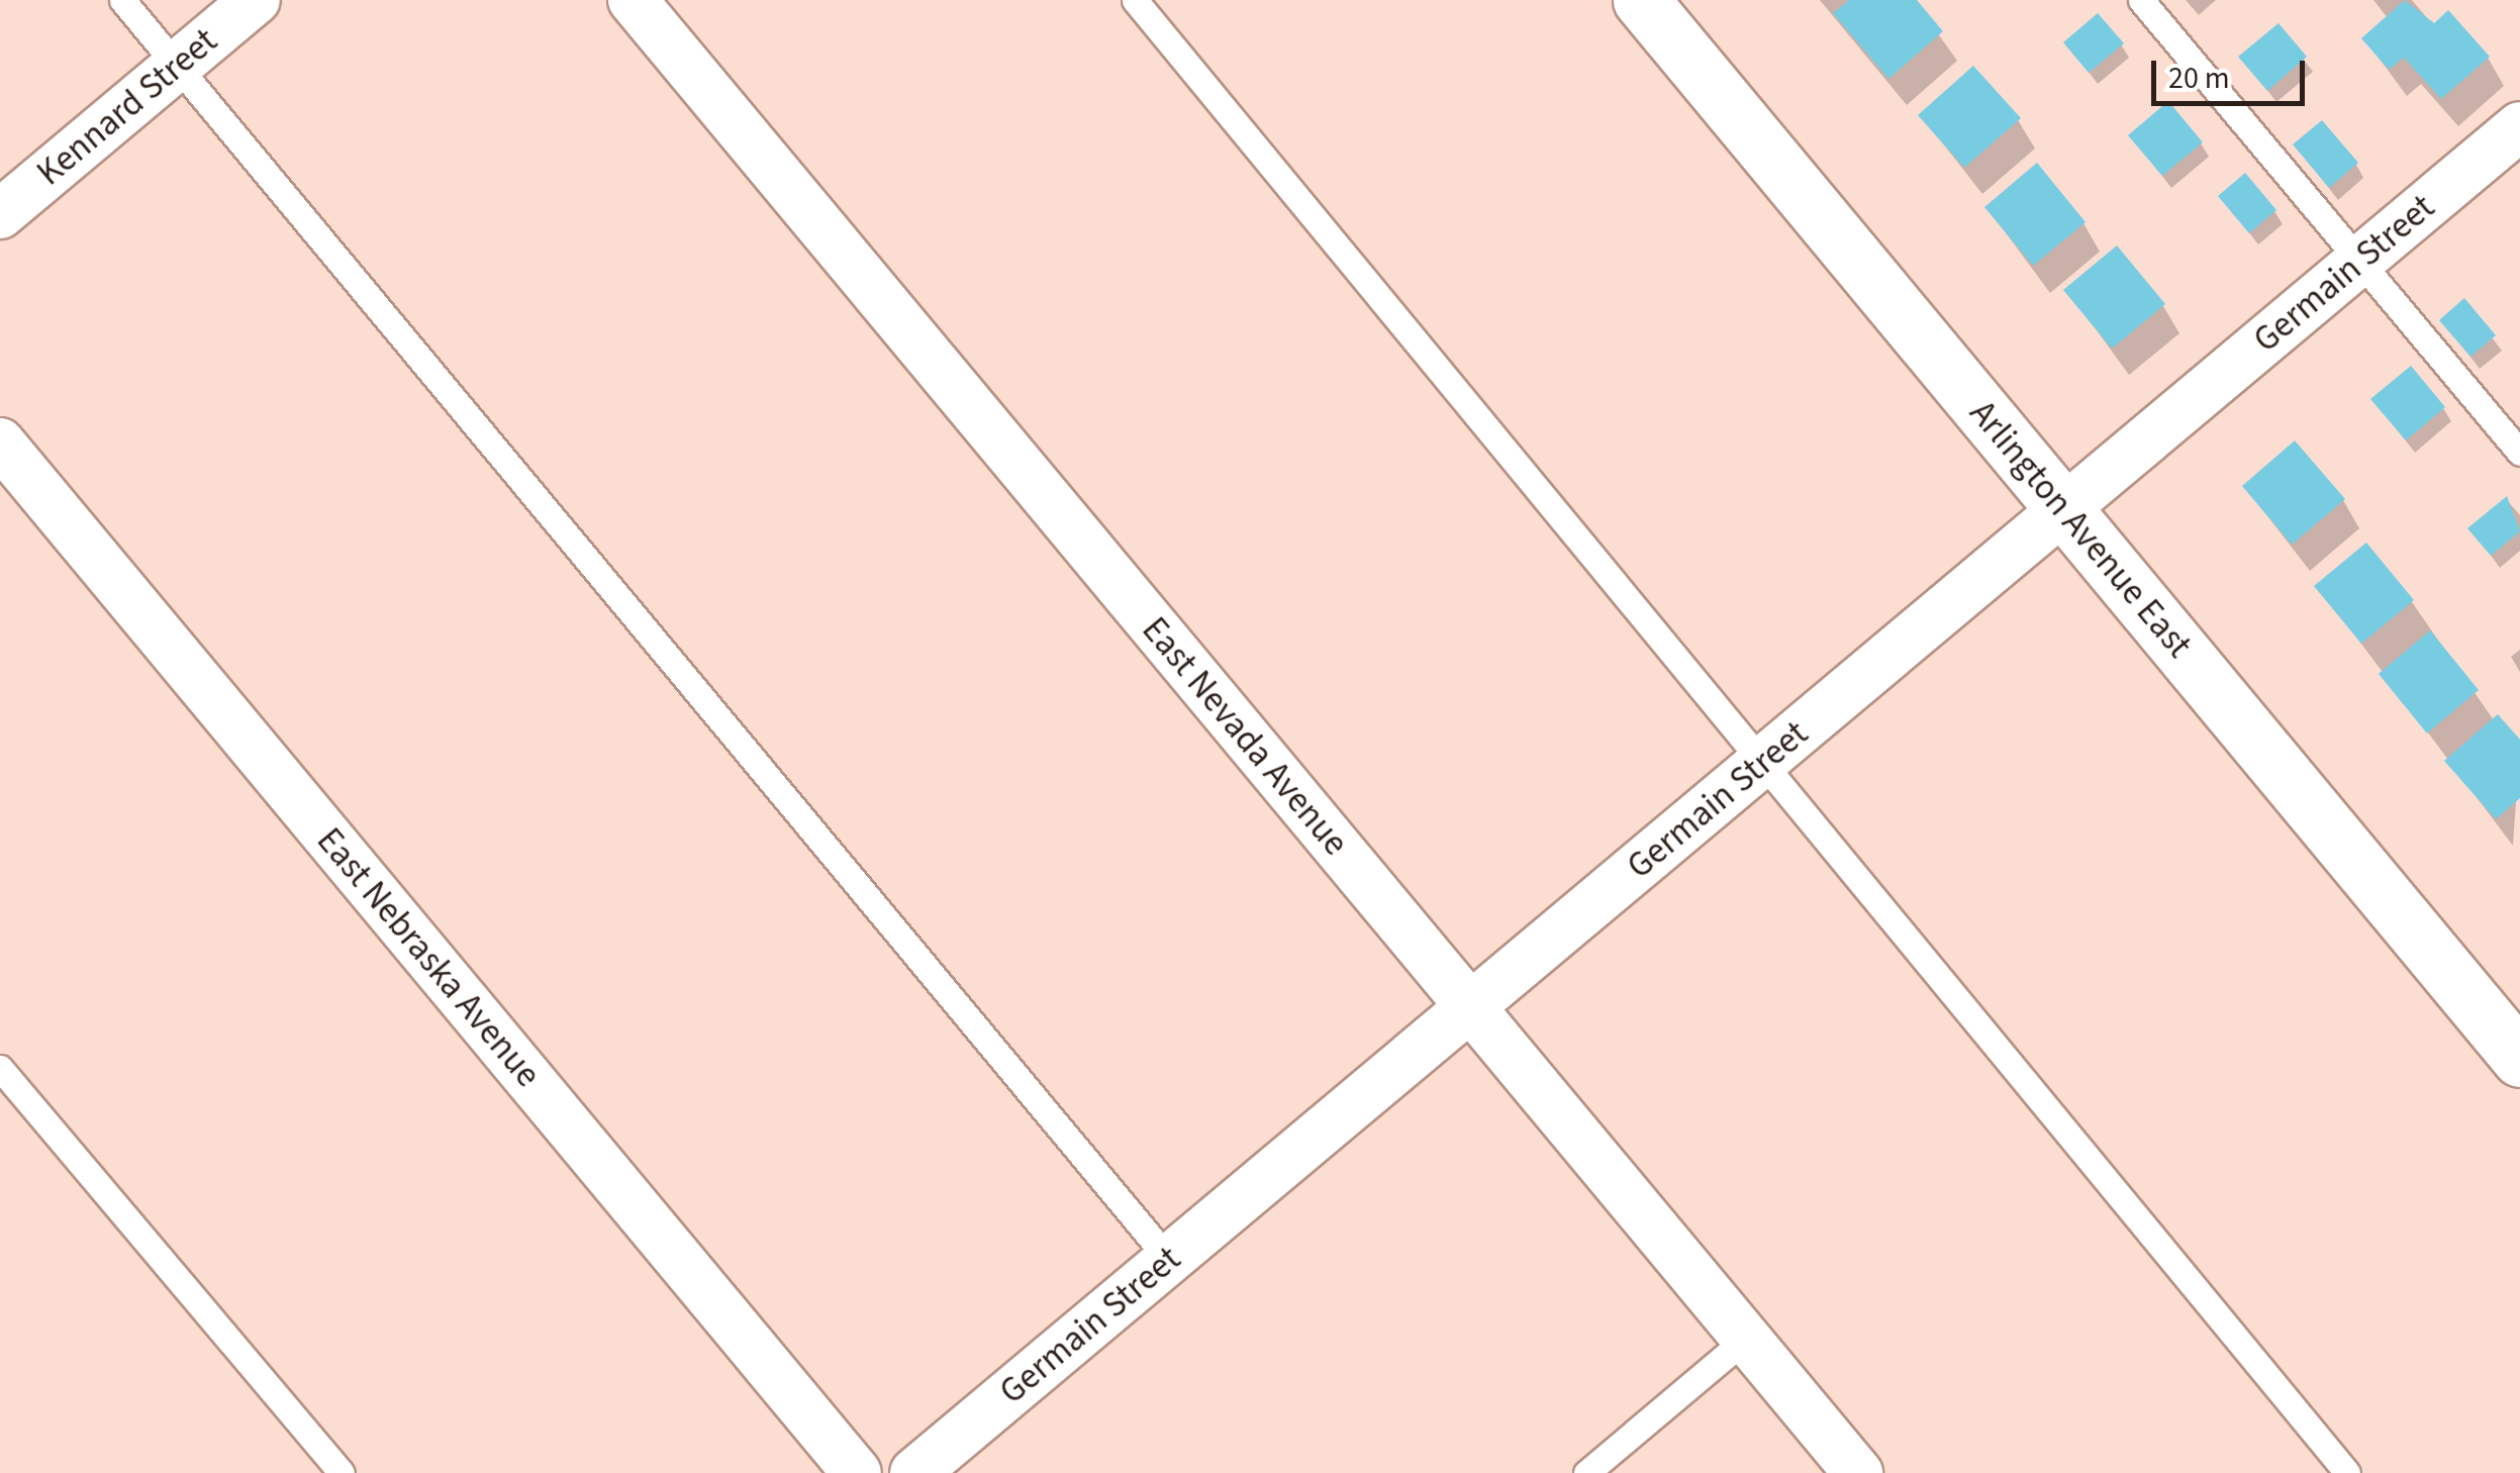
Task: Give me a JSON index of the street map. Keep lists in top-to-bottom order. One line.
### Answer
{"streets":{"street":["Kennard Street","Germain Street","Arlington Avenue East","East Nevada Avenue","East Nebraska Avenue"]},"crossings":[["Germain Street","Arlington Avenue East"],["Germain Street","East Nevada Avenue"]],"scale_bar":"20 m"}
